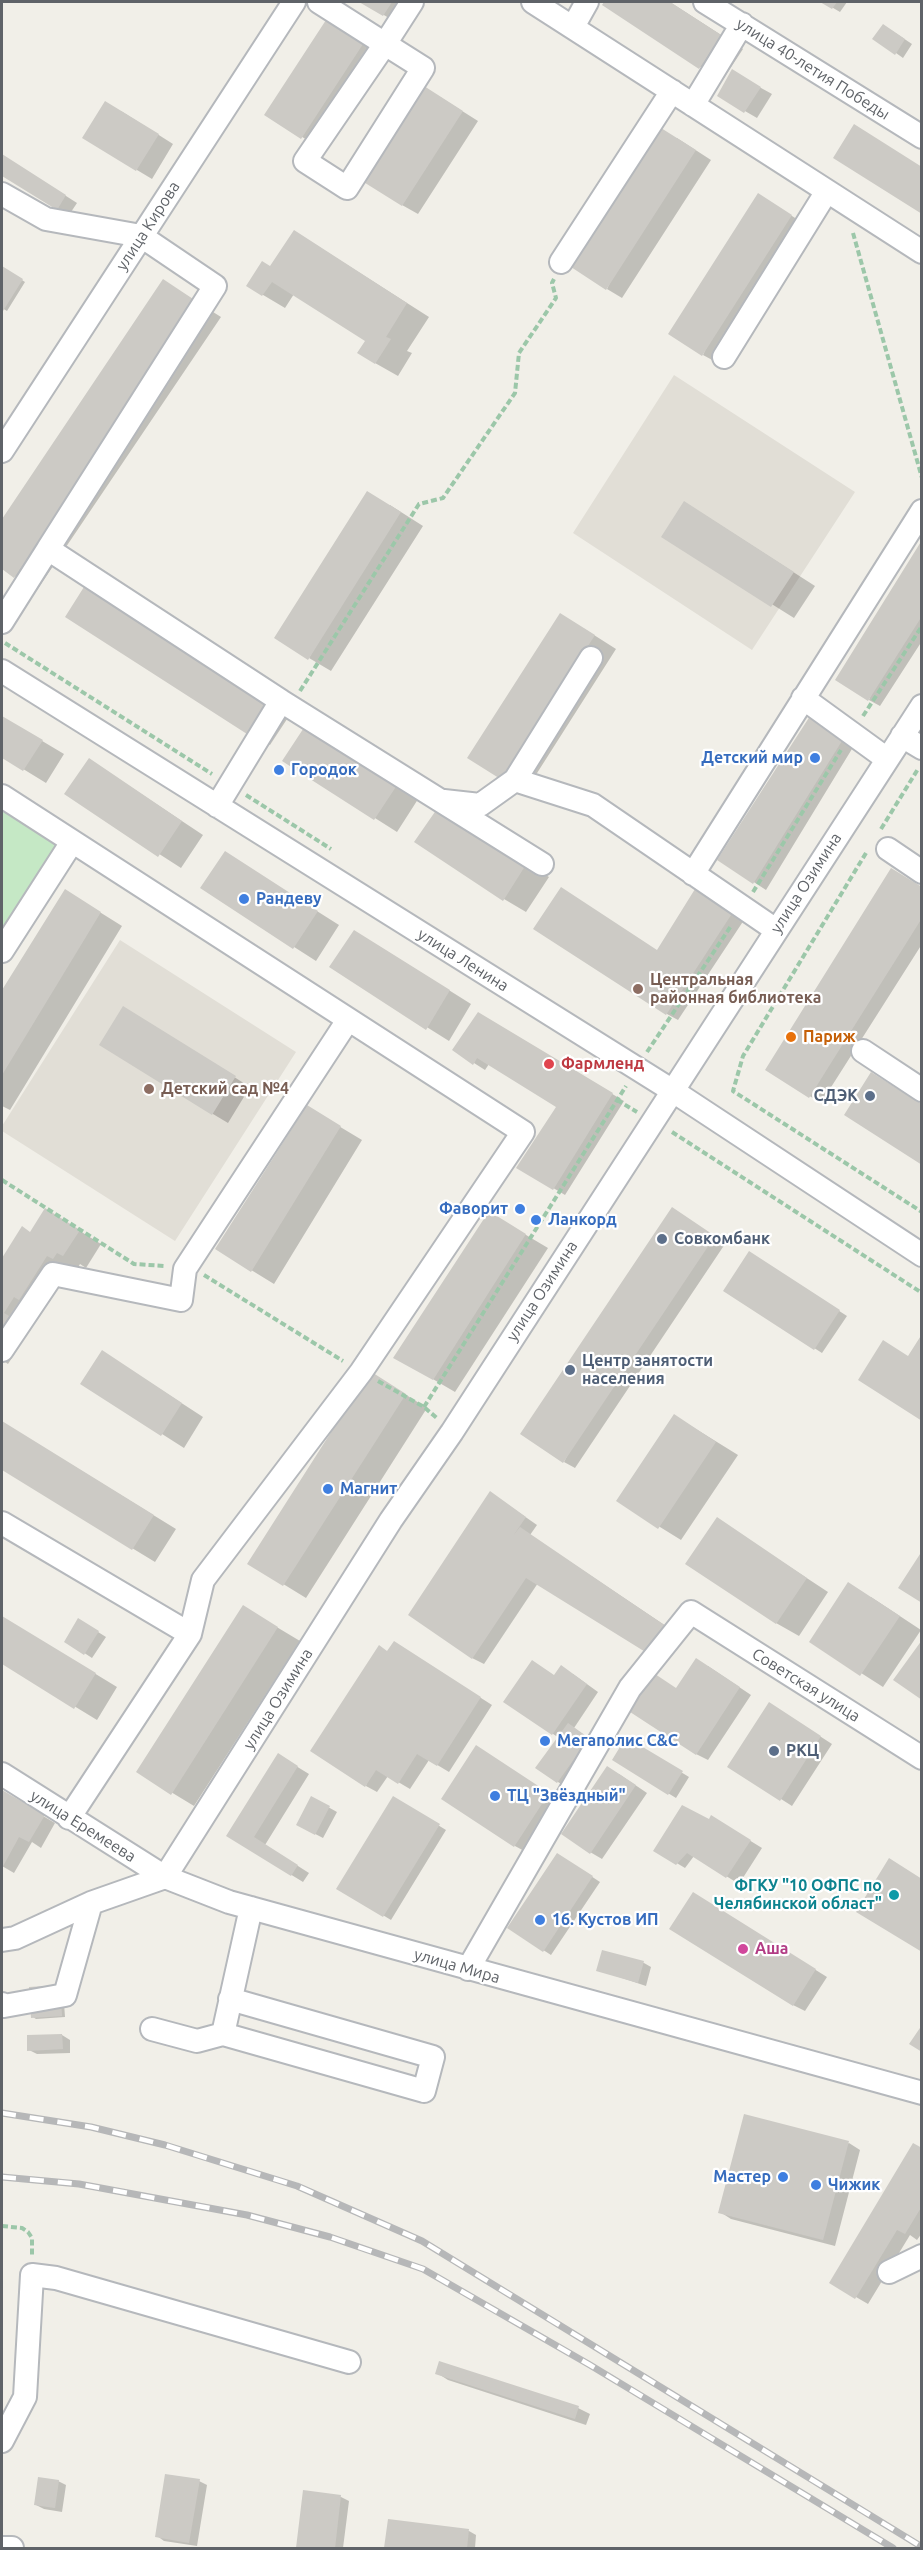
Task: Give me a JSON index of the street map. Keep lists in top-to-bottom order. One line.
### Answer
{"streets":{"street":["улица 40-летия Победы","улица Кирова","улица Озимина","улица Ленина","Советская улица","улица Еремеева","улица Мира"]},"crossings":[["улица Озимина","улица Ленина"],["улица Озимина","улица Еремеева"],["улица Озимина","улица Мира"],["Советская улица","улица Мира"],["улица Еремеева","улица Мира"]],"places":["Детский мир","Городок","Рандеву","Центральная районная библиотека","Париж","Фармленд","Детский сад №4","СДЭК","Фаворит","Ланкорд","Совкомбанк","Центр занятости населения","Магнит","Мегаполис C&C","РКЦ","ТЦ \"Звёздный\"","ФГКУ \"10 ОФПС по Челябинской област\"","16. Кустов ИП","Аша","Мастер","Чижик"]}
